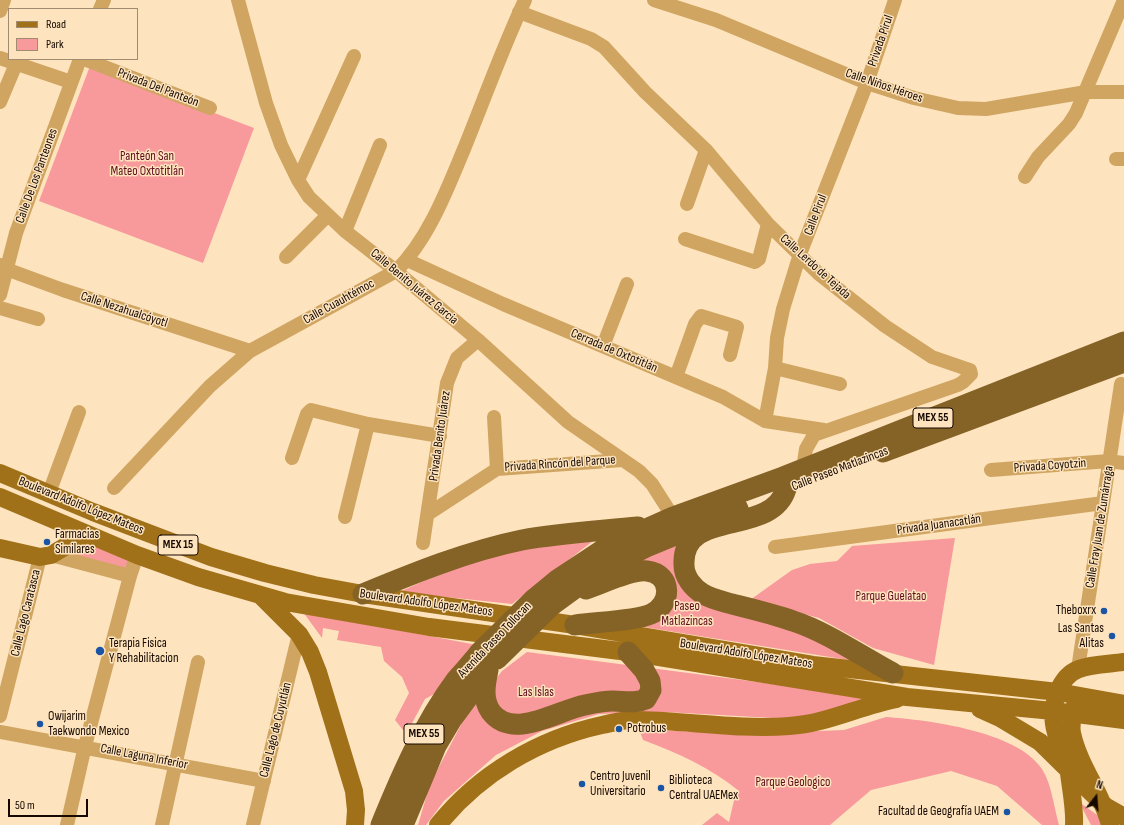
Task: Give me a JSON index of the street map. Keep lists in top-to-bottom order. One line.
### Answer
{"streets":{"highway":["MEX 55","Calle Paseo Matlazincas","Avenida Paseo Tollocan"],"main road":["Boulevard Adolfo López Mateos","MEX 15"],"street":["Privada Pirul","Calle Niños Héroes","Privada Del Panteón","Calle De Los Panteones","Calle Pirul","Calle Lerdo de Tejada","Calle Benito Juárez Garcia","Calle Cuauhtémoc","Calle Nezahualcóyotl","Cerrada de Oxtotitlán","Privada Benito Juárez","Privada Rincón del Parque","Privada Coyotzin","Privada Juanacatlán","Calle Fray Juan de Zumárraga","Calle Lago Caratasca","Calle Lago de Cuyutlán","Calle Laguna Inferior"]},"crossings":[["Privada Pirul","Calle Niños Héroes"],["Privada Pirul","Calle Pirul"],["Calle Niños Héroes","Calle Pirul"],["Calle De Los Panteones","Calle Nezahualcóyotl"],["Calle Pirul","Calle Lerdo de Tejada"],["Calle Pirul","Cerrada de Oxtotitlán"],["Calle Lerdo de Tejada","Calle Cuauhtémoc"],["Calle Lerdo de Tejada","Cerrada de Oxtotitlán"],["Calle Lerdo de Tejada","Calle Paseo Matlazincas"],["Calle Benito Juárez Garcia","Calle Cuauhtémoc"],["Calle Benito Juárez Garcia","Privada Benito Juárez"],["Calle Benito Juárez Garcia","Privada Rincón del Parque"],["Calle Benito Juárez Garcia","Calle Paseo Matlazincas"],["Calle Cuauhtémoc","Calle Nezahualcóyotl"],["Calle Cuauhtémoc","Cerrada de Oxtotitlán"],["MEX 55","Calle Paseo Matlazincas"],["MEX 55","Avenida Paseo Tollocan"],["Privada Benito Juárez","Privada Rincón del Parque"],["Privada Coyotzin","Calle Fray Juan de Zumárraga"],["Calle Paseo Matlazincas","Avenida Paseo Tollocan"],["Boulevard Adolfo López Mateos","MEX 15"],["Privada Juanacatlán","Calle Fray Juan de Zumárraga"],["Calle Lago de Cuyutlán","Calle Laguna Inferior"]],"parks":["Panteón San Mateo Oxtotitlán","Parque Guelatao","Paseo Matlazincas","Las Islas","Parque Geologico"],"places":["Farmacias Similares","Theboxrx","Las Santas Alitas","Terapia Fisica Y Rehabilitacion","Owijarim Taekwondo Mexico","Potrobus","Centro Juvenil Universitario","Biblioteca Central UAEMex","Facultad de Geografía UAEM"],"legend":["Road","Park"],"scale_bar":"50 m","north":"top"}
